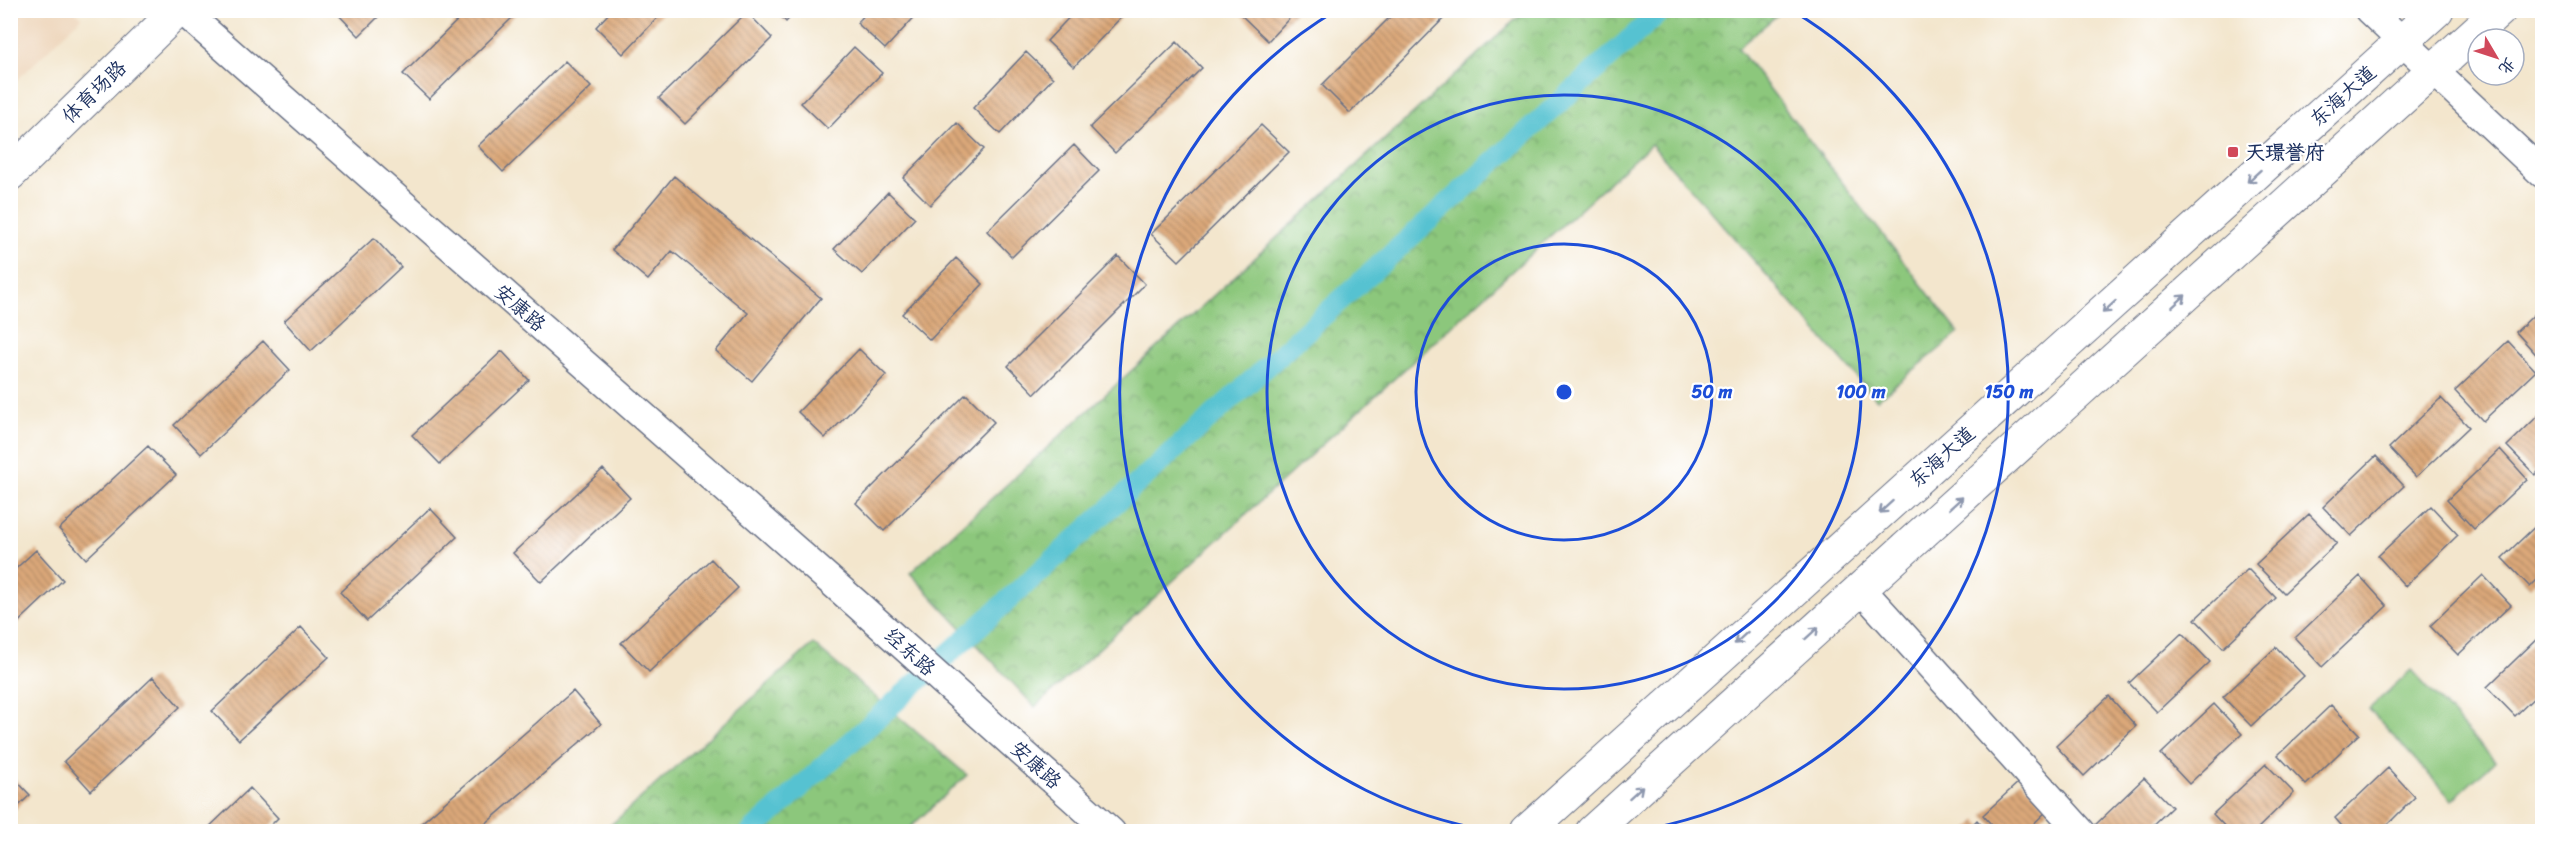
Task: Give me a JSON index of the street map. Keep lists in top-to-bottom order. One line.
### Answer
{"streets":{"main road":["体育场路","东海大道"],"street":["安康路","经东路"]},"crossings":[["体育场路","安康路"],["安康路","经东路"]],"places":{"transit":["天璟誉府"]},"north":"bottom right","rings":["50 m","100 m","150 m"]}
